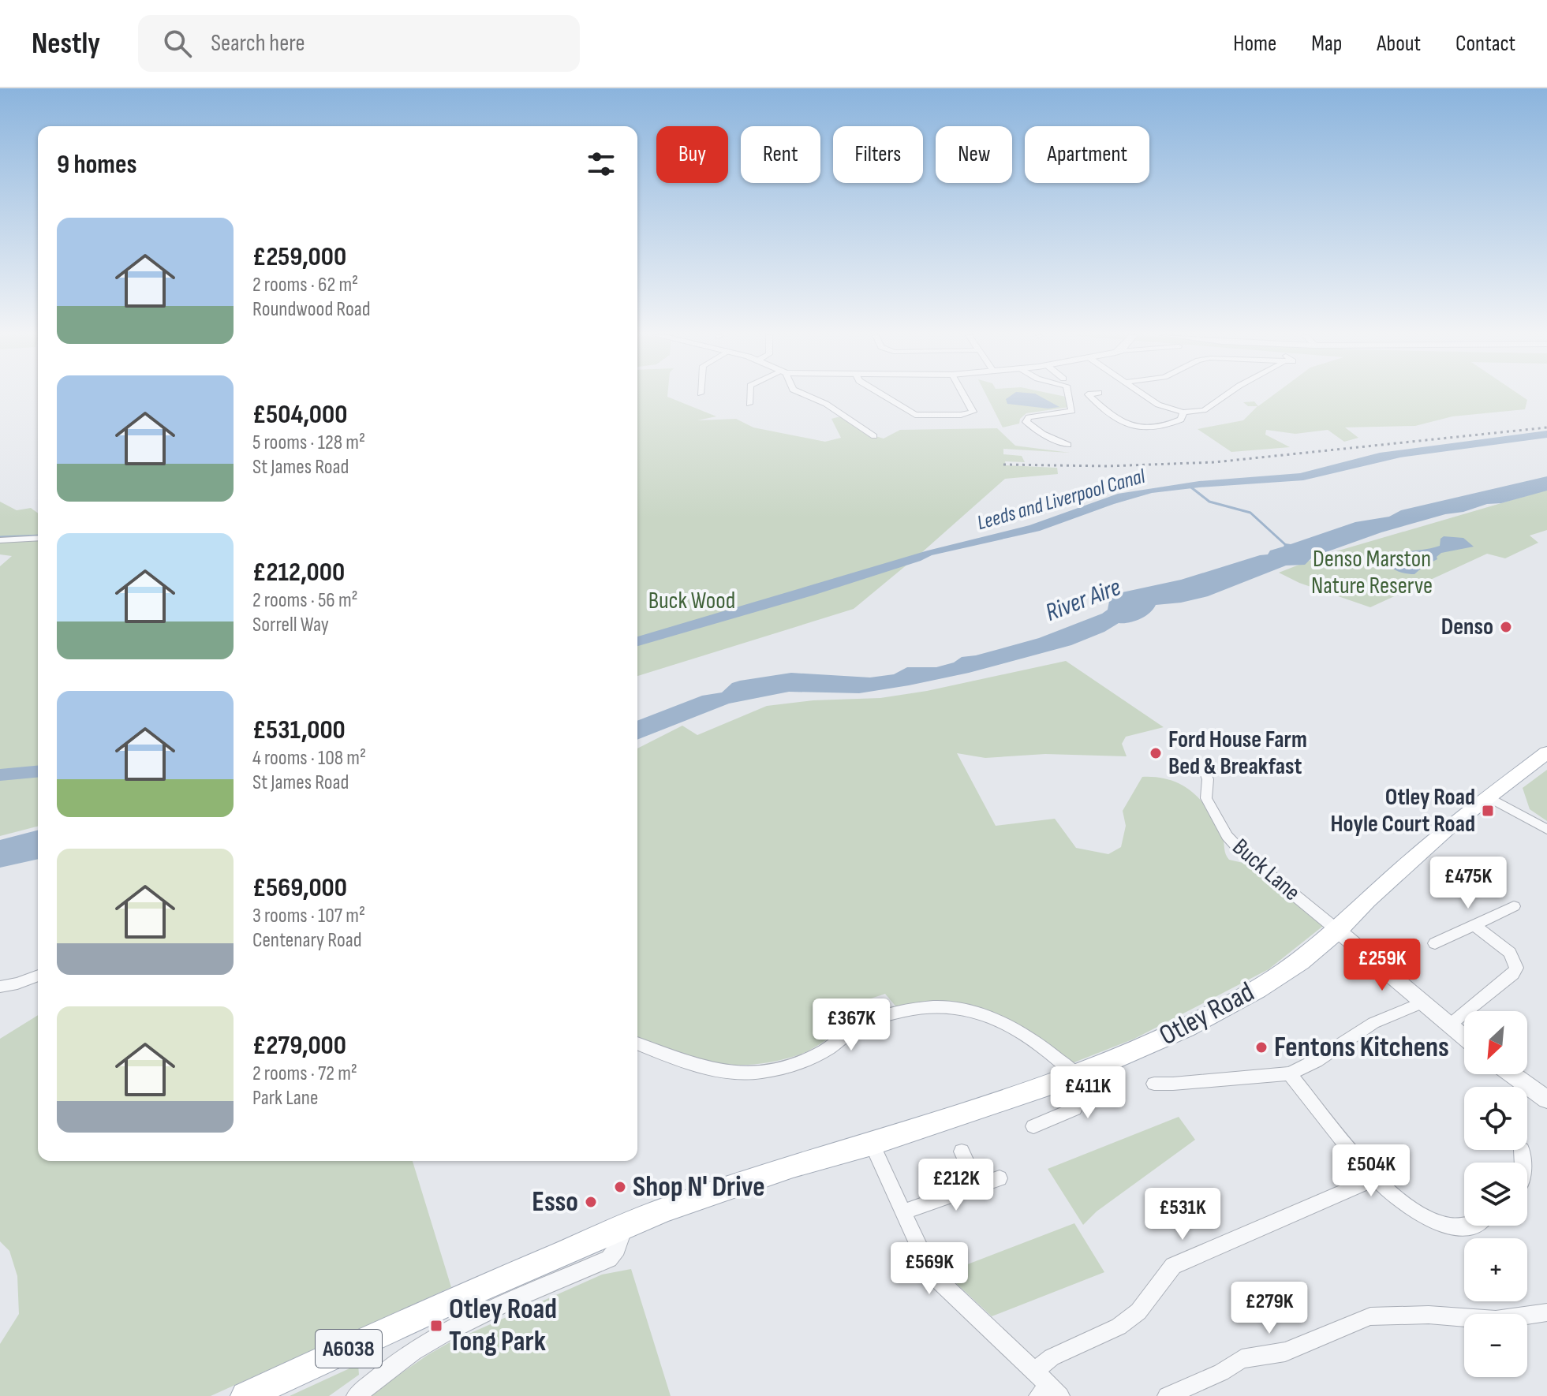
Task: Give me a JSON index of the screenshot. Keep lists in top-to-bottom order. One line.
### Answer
{"streets":{"main road":["Otley Road","A6038"],"street":["Buck Lane"]},"crossings":[["Buck Lane","Otley Road"]],"water":["Leeds and Liverpool Canal","River Aire"],"parks":["Denso Marston Nature Reserve","Buck Wood"],"places":{"other":["Denso","Ford House Farm Bed & Breakfast","Fentons Kitchens","Shop N' Drive","Esso"],"transit":["Otley Road Hoyle Court Road","Otley Road Tong Park"]},"north":"bottom left","page":{"header":"Nestly","search":"Search here","nav":["Home","Map","About","Contact"],"chip":["Buy","Rent","Filters","New","Apartment"],"heading":"9 homes","list":[{"name":"£259,000","note":"2 rooms · 62 m² · Roundwood Road"},{"name":"£504,000","note":"5 rooms · 128 m² · St James Road"},{"name":"£212,000","note":"2 rooms · 56 m² · Sorrell Way"},{"name":"£531,000","note":"4 rooms · 108 m² · St James Road"},{"name":"£569,000","note":"3 rooms · 107 m² · Centenary Road"},{"name":"£279,000","note":"2 rooms · 72 m² · Park Lane"}],"price":["£475K","£259K","£367K","£411K","£504K","£212K","£531K","£569K","£279K"],"map_buttons":["+","−"]}}
